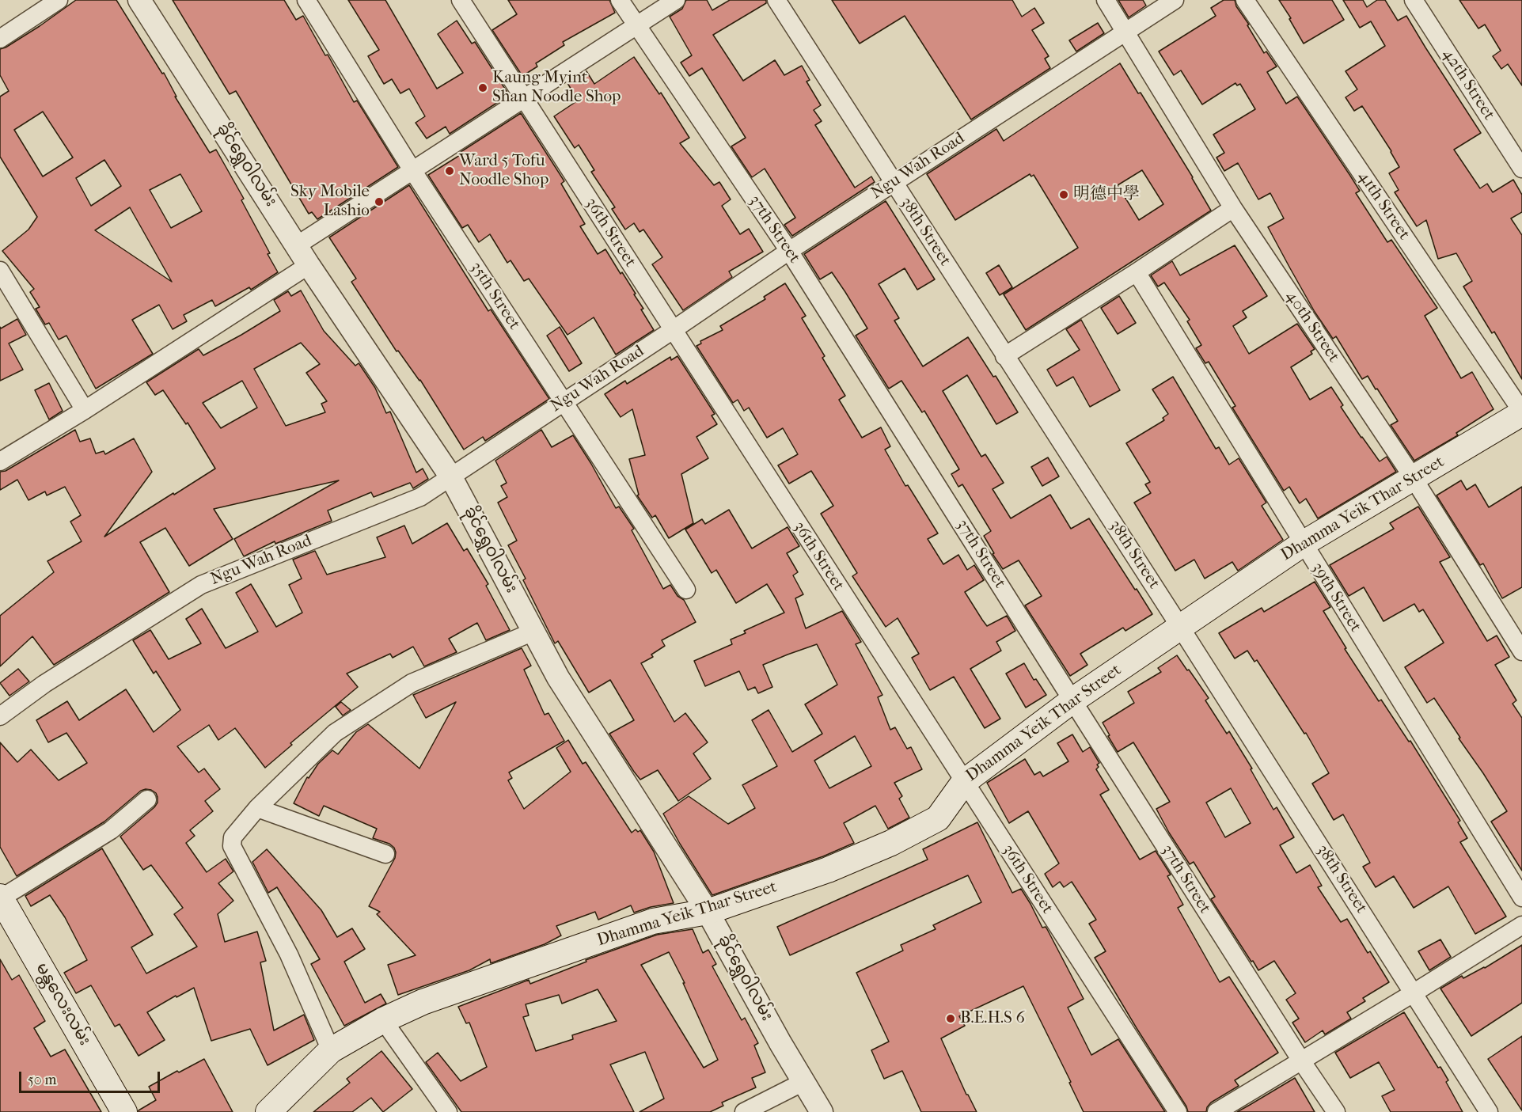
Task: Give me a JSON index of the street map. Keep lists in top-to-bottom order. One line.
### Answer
{"streets":{"main road":["Dhamma Yeik Thar Street","မန္တလေးလမ်း"],"street":["42th Street","ခိုင်ရွှေဝါလမ်း","Ngu Wah Road","41th Street","37th Street","38th Street","36th Street","35th Street","40th Street","39th Street"]},"crossings":[["ခိုင်ရွှေဝါလမ်း","Ngu Wah Road"],["ခိုင်ရွှေဝါလမ်း","Dhamma Yeik Thar Street"],["Ngu Wah Road","37th Street"],["Ngu Wah Road","38th Street"],["Ngu Wah Road","36th Street"],["Ngu Wah Road","35th Street"],["Ngu Wah Road","40th Street"],["41th Street","Dhamma Yeik Thar Street"],["37th Street","Dhamma Yeik Thar Street"],["38th Street","Dhamma Yeik Thar Street"],["36th Street","Dhamma Yeik Thar Street"],["40th Street","Dhamma Yeik Thar Street"],["Dhamma Yeik Thar Street","39th Street"]],"places":["Kaung Myint Shan Noodle Shop","Ward 5 Tofu Noodle Shop","明德中學","Sky Mobile Lashio","B.E.H.S 6"],"scale_bar":"50 m"}
